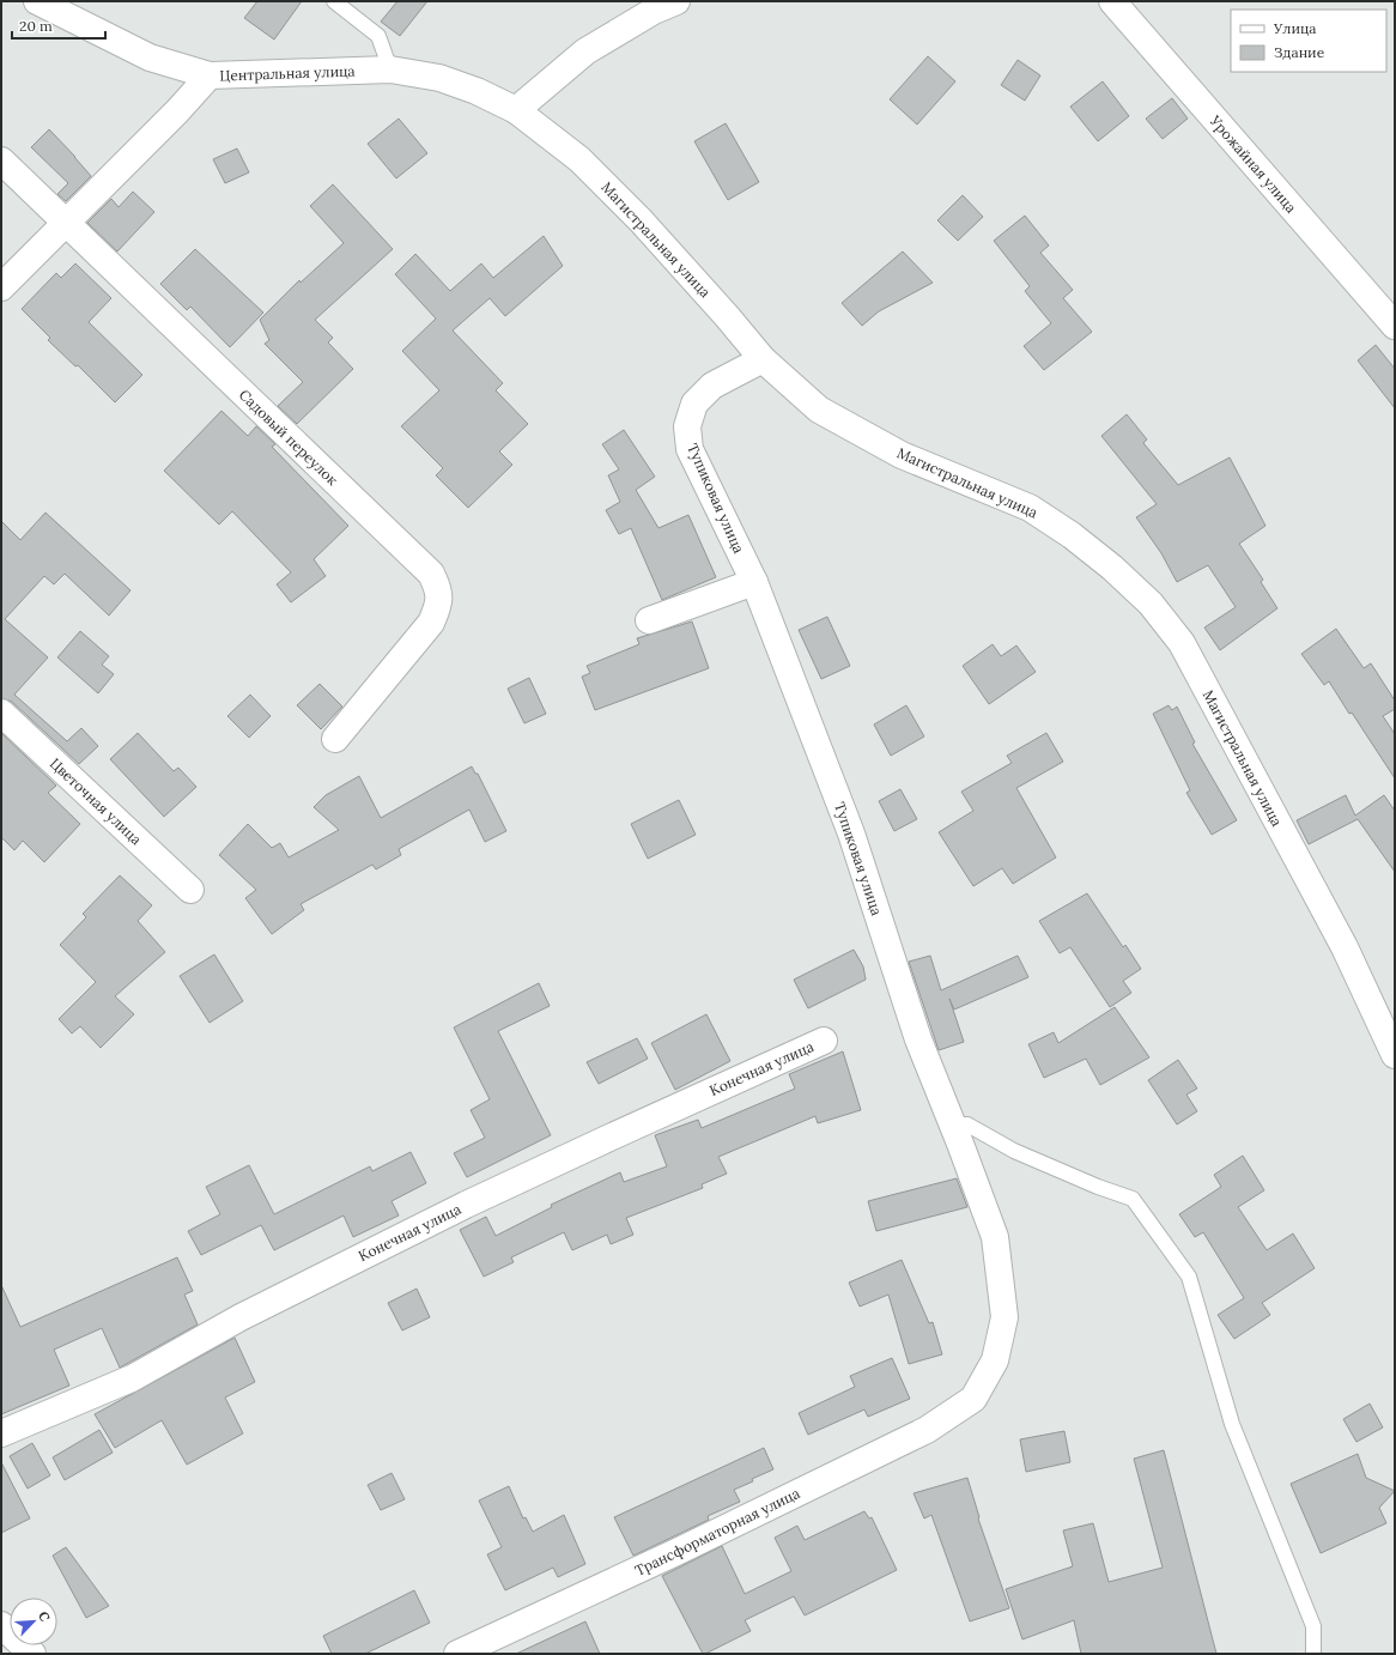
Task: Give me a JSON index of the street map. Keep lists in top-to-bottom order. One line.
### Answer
{"streets":{"street":["Центральная улица","Урожайная улица","Магистральная улица","Садовый переулок","Тупиковая улица","Цветочная улица","Конечная улица","Трансформаторная улица"]},"crossings":[["Центральная улица","Магистральная улица"],["Магистральная улица","Тупиковая улица"],["Тупиковая улица","Трансформаторная улица"]],"legend":["Улица","Здание"],"scale_bar":"20 m","north":"top right"}
